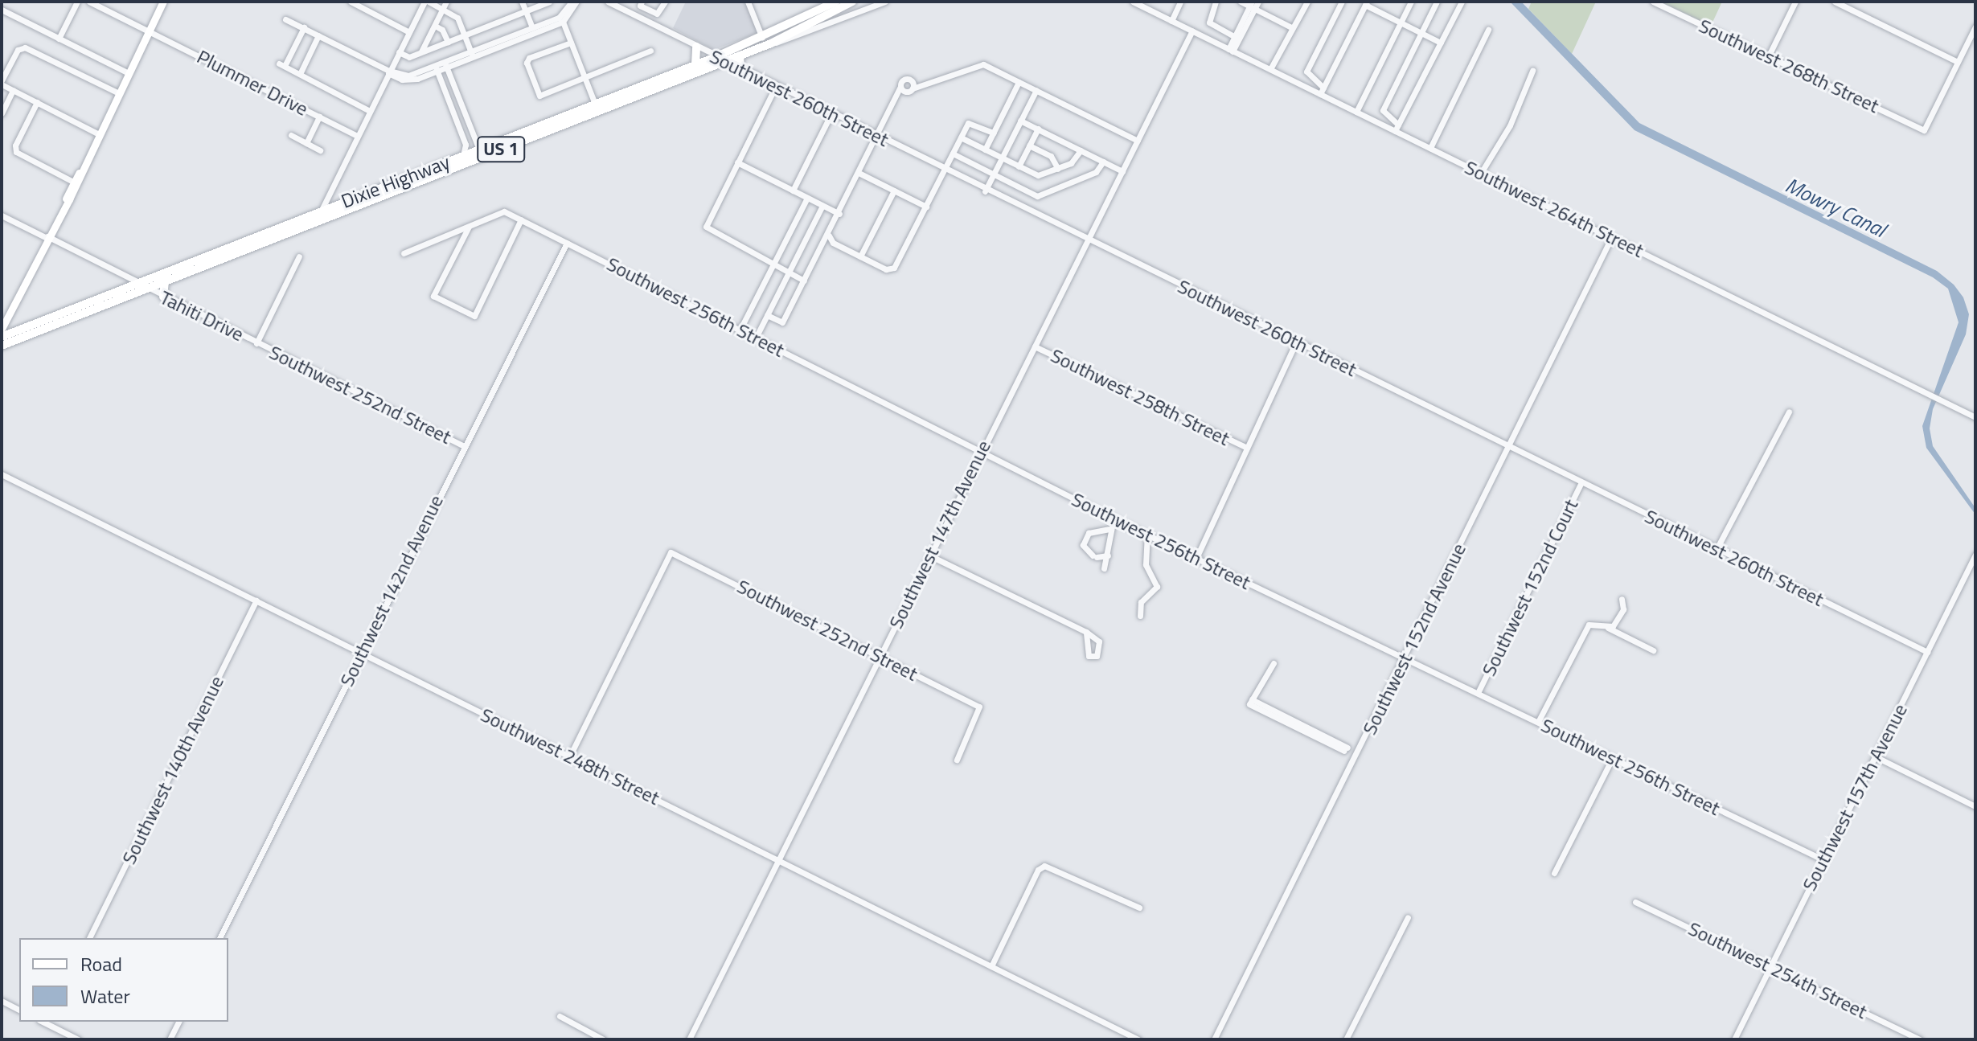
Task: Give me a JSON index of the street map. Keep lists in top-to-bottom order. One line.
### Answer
{"streets":{"highway":["US 1","Dixie Highway"],"street":["Southwest 268th Street","Plummer Drive","Southwest 260th Street","Southwest 264th Street","Southwest 256th Street","Tahiti Drive","Southwest 252nd Street","Southwest 258th Street","Southwest 147th Avenue","Southwest 152nd Court","Southwest 142nd Avenue","Southwest 152nd Avenue","Southwest 248th Street","Southwest 140th Avenue","Southwest 157th Avenue","Southwest 254th Street"]},"crossings":[["Southwest 260th Street","Dixie Highway"],["Southwest 260th Street","Southwest 147th Avenue"],["Southwest 260th Street","Southwest 152nd Court"],["Southwest 260th Street","Southwest 152nd Avenue"],["Southwest 260th Street","Southwest 157th Avenue"],["US 1","Dixie Highway"],["Dixie Highway","Tahiti Drive"],["Southwest 264th Street","Southwest 147th Avenue"],["Southwest 264th Street","Southwest 152nd Avenue"],["Southwest 256th Street","Southwest 147th Avenue"],["Southwest 256th Street","Southwest 152nd Court"],["Southwest 256th Street","Southwest 142nd Avenue"],["Southwest 256th Street","Southwest 152nd Avenue"],["Southwest 256th Street","Southwest 157th Avenue"],["Tahiti Drive","Southwest 252nd Street"],["Southwest 252nd Street","Southwest 147th Avenue"],["Southwest 252nd Street","Southwest 142nd Avenue"],["Southwest 252nd Street","Southwest 248th Street"],["Southwest 258th Street","Southwest 147th Avenue"],["Southwest 147th Avenue","Southwest 248th Street"],["Southwest 142nd Avenue","Southwest 248th Street"],["Southwest 248th Street","Southwest 140th Avenue"],["Southwest 157th Avenue","Southwest 254th Street"]],"water":["Mowry Canal"],"legend":["Road","Water"]}
